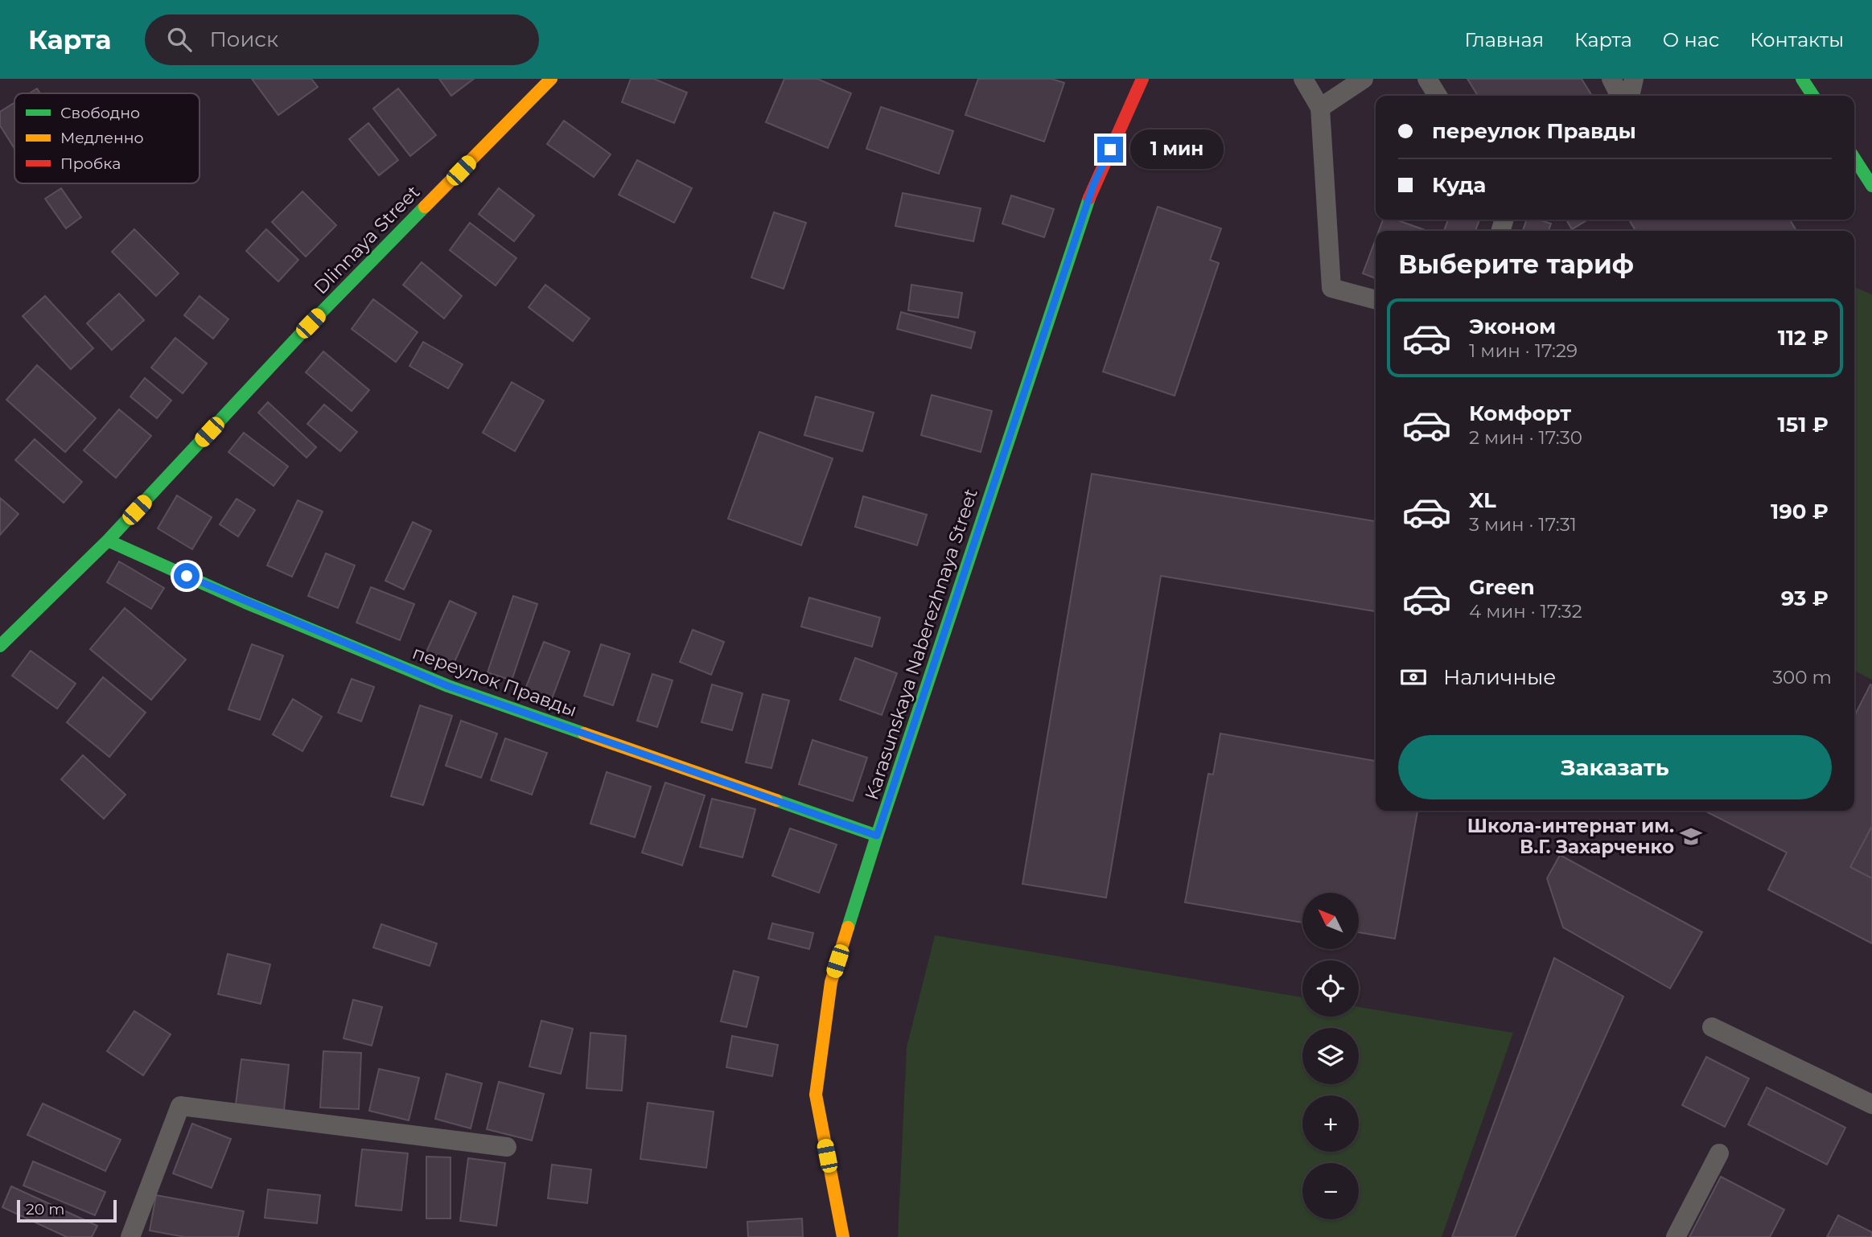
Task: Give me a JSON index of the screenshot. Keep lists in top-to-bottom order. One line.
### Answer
{"streets":{"street":["Dlinnaya Street","Karasunskaya Naberezhnaya Street","переулок Правды"]},"crossings":[["Dlinnaya Street","переулок Правды"],["Karasunskaya Naberezhnaya Street","переулок Правды"]],"places":{"school or university":["Школа-интернат им. В.Г. Захарченко"]},"legend":["Свободно","Медленно","Пробка"],"scale_bar":"20 m","north":"top left","page":{"header":"Карта","search":"Поиск","nav":["Главная","Карта","О нас","Контакты"],"banner":["переулок Правды","Куда"],"bubble":"1 мин","heading":"Выберите тариф","list":[{"name":"Эконом","note":"1 мин · 17:29","value":"112 ₽"},{"name":"Комфорт","note":"2 мин · 17:30","value":"151 ₽"},{"name":"XL","note":"3 мин · 17:31","value":"190 ₽"},{"name":"Green","note":"4 мин · 17:32","value":"93 ₽"}],"pay":["Наличные","300 m"],"buttons":"Заказать","map_buttons":["+","−"],"scale":"20 m"}}
